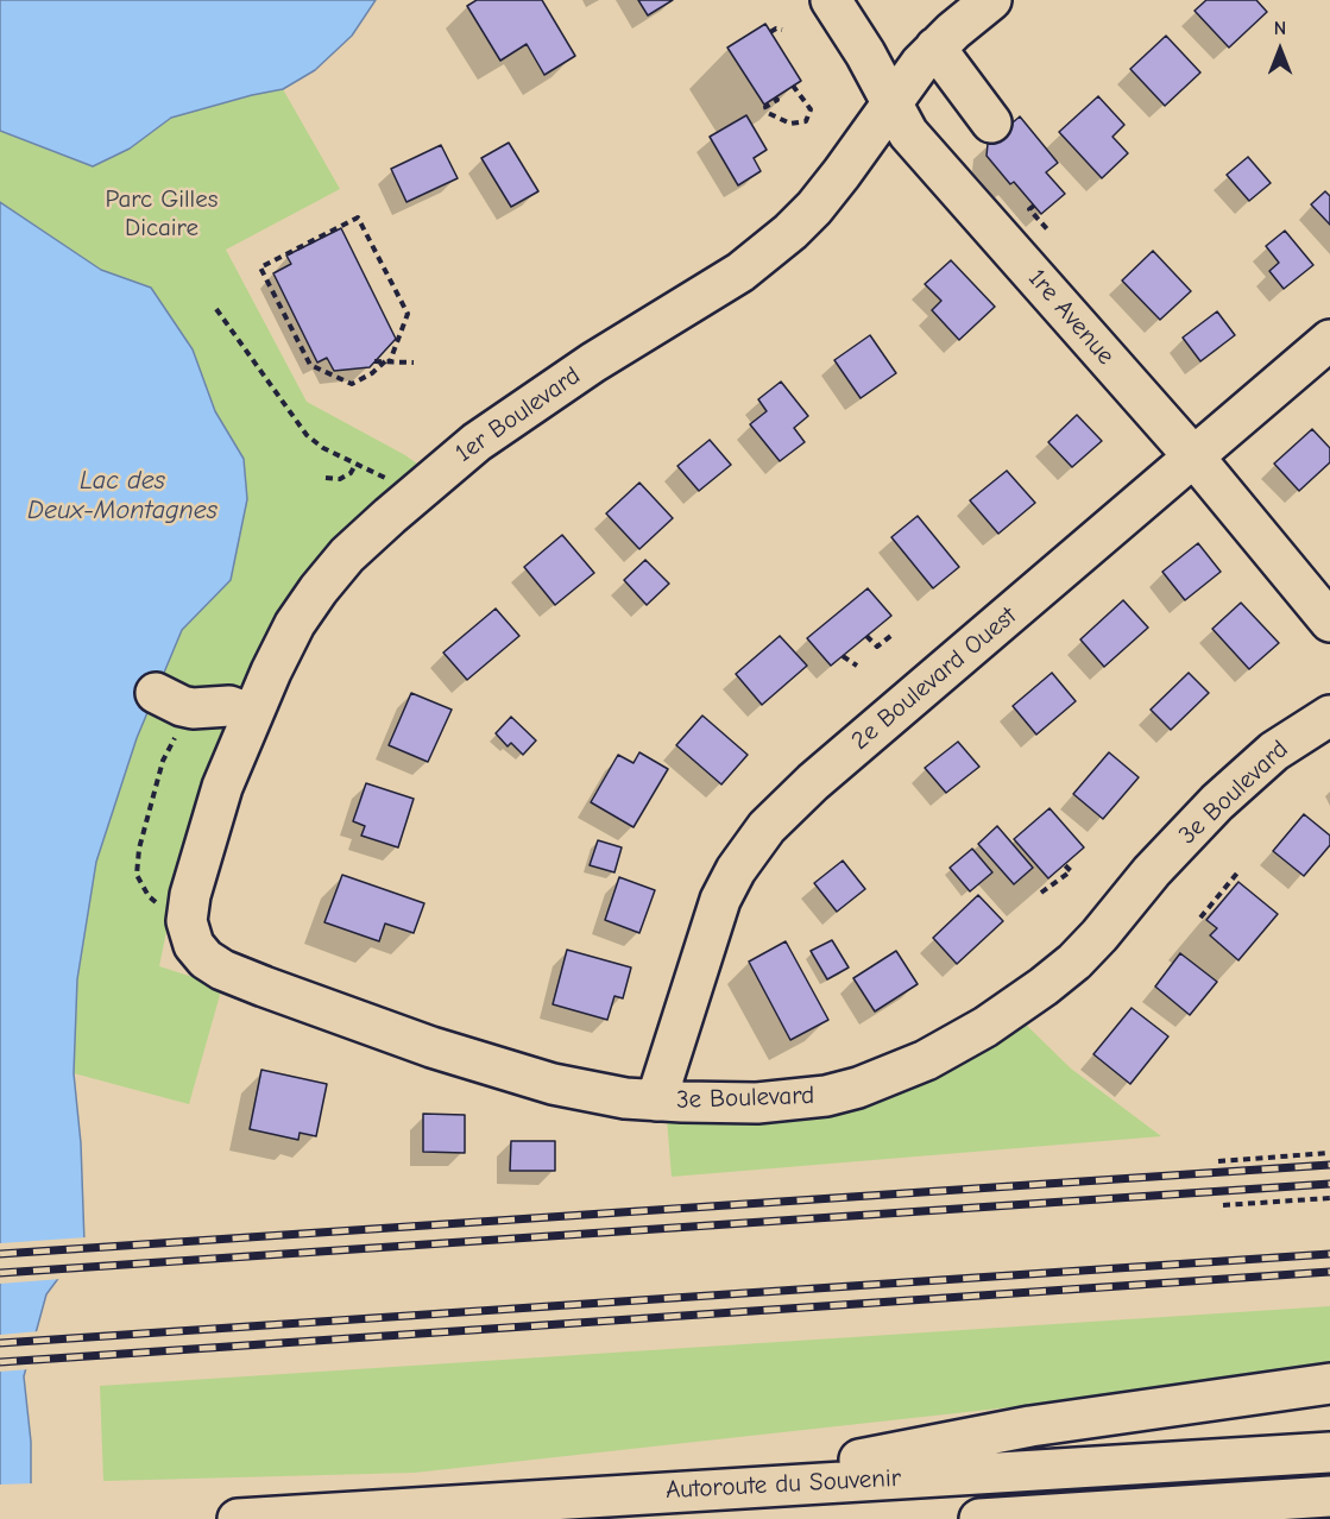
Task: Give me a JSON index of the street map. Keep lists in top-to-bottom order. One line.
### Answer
{"streets":{"main road":["1re Avenue","1er Boulevard","2e Boulevard Ouest","3e Boulevard","Autoroute du Souvenir"]},"crossings":[["1re Avenue","1er Boulevard"],["1re Avenue","2e Boulevard Ouest"],["1er Boulevard","3e Boulevard"],["2e Boulevard Ouest","3e Boulevard"]],"water":["Lac des Deux-Montagnes"],"parks":["Parc Gilles Dicaire"],"north":"top"}
